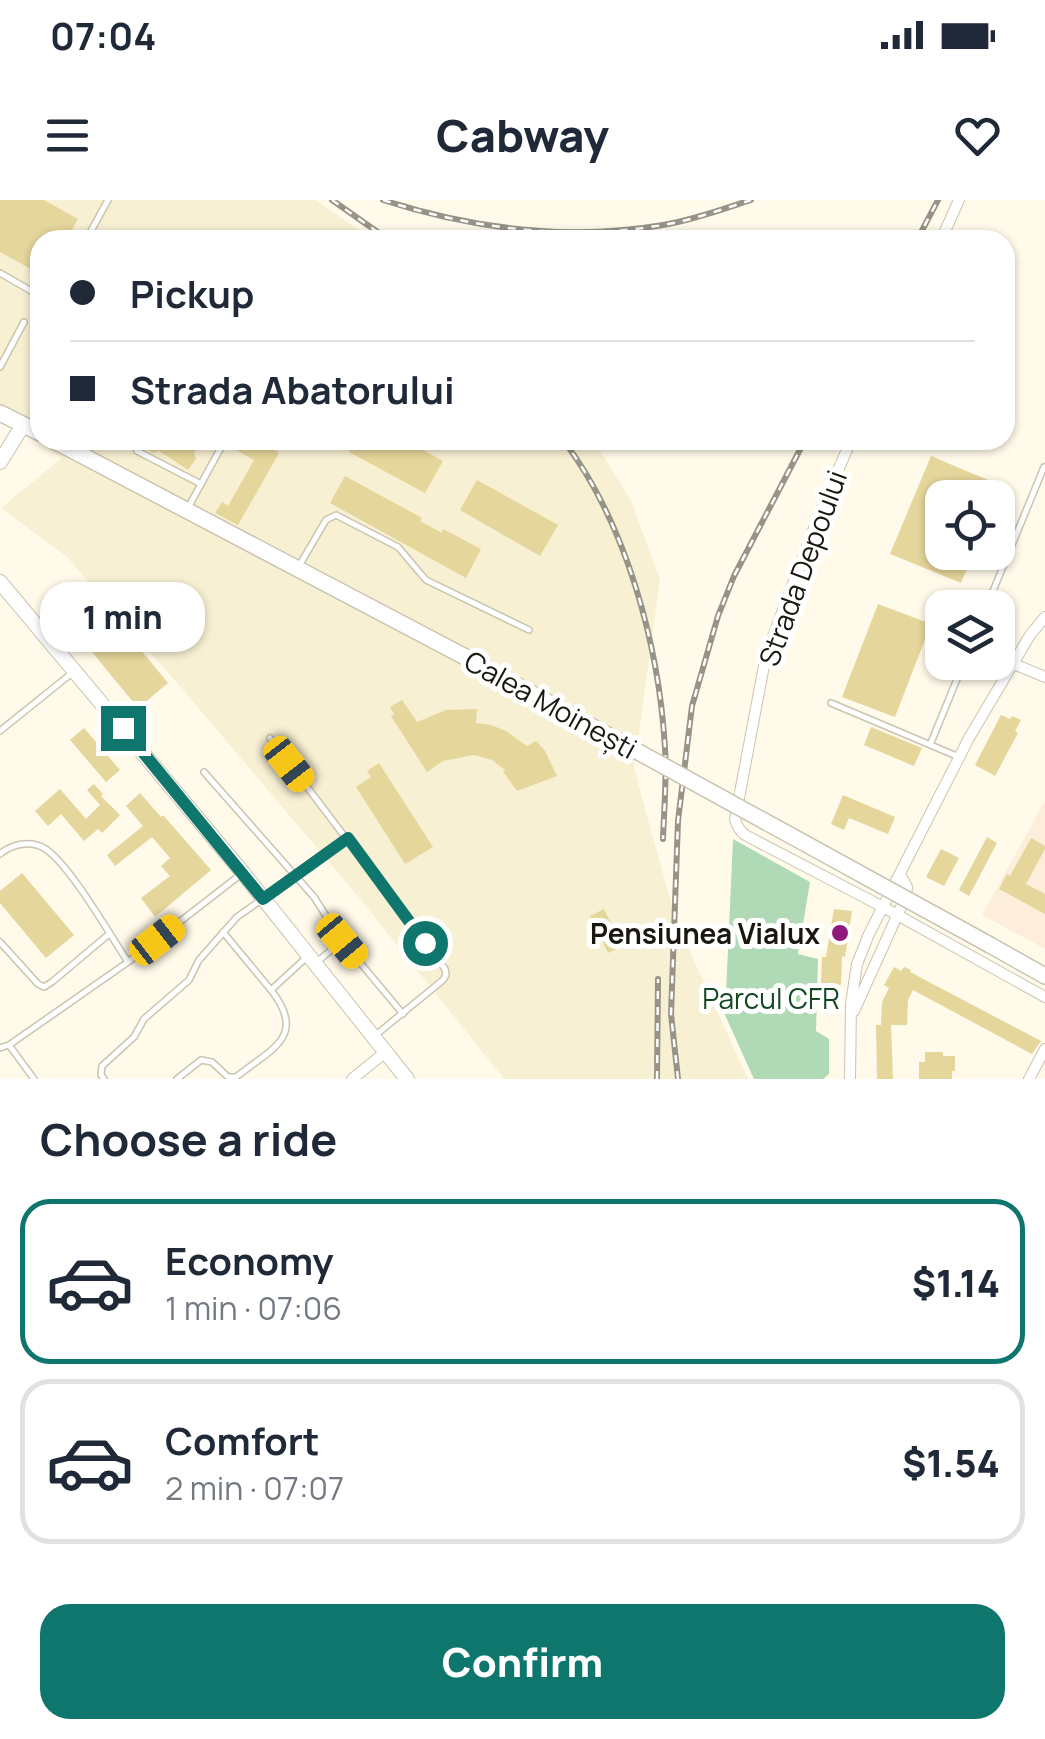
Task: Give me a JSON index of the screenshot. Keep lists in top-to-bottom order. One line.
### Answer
{"streets":{"main road":["Calea Moinești"],"street":["Strada Depoului"]},"parks":["Parcul CFR"],"places":["Pensiunea Vialux"],"page":{"status":"07:04","header":"Cabway","banner":["Pickup","Strada Abatorului"],"bubble":"1 min","heading":"Choose a ride","list":[{"name":"Economy","note":"1 min · 07:06","value":"$1.14"},{"name":"Comfort","note":"2 min · 07:07","value":"$1.54"}],"buttons":"Confirm"}}
